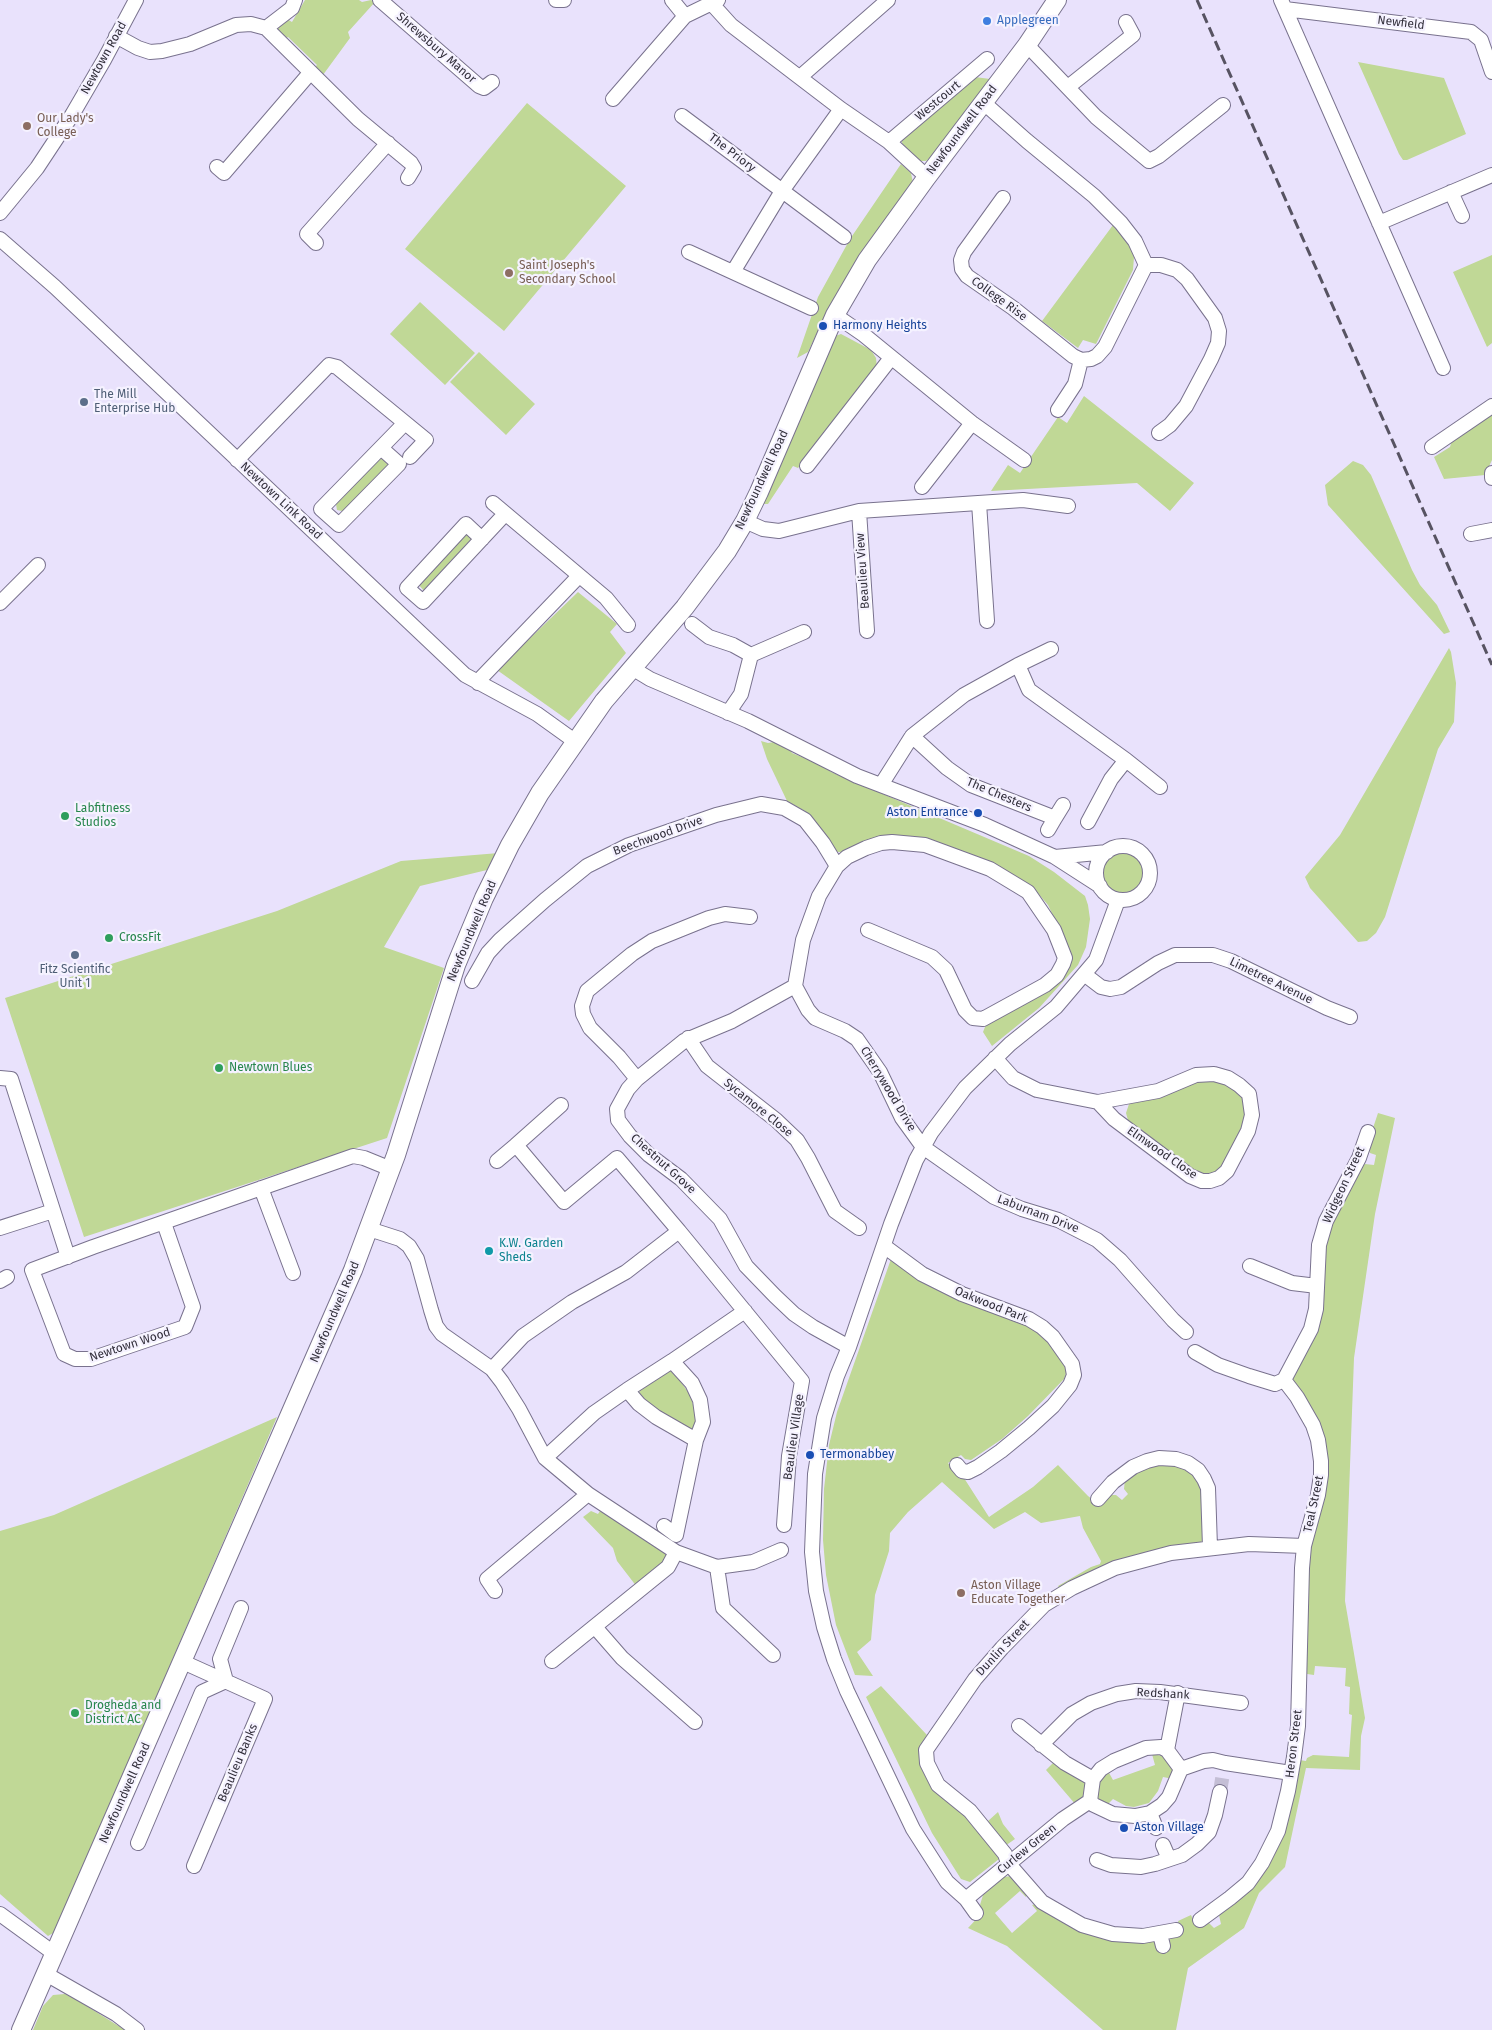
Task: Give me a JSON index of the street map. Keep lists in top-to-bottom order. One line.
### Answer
{"streets":{"main road":["Newfoundwell Road"],"street":["Newfield","Shrewsbury Manor","Newtown Road","Westcourt","The Priory","College Rise","Newtown Link Road","Beaulieu View","The Chesters","Beechwood Drive","Limetree Avenue","Cherrywood Drive","Sycamore Close","Elmwood Close","Chestnut Grove","Widgeon Street","Laburnam Drive","Oakwood Park","Newtown Wood","Beaulieu Village","Teal Street","Dunlin Street","Redshank","Heron Street","Beaulieu Banks","Curlew Green"]},"crossings":[["Newfoundwell Road","Newtown Link Road"],["Newfoundwell Road","Newtown Wood"],["Newfoundwell Road","Beaulieu Banks"],["Cherrywood Drive","Chestnut Grove"],["Cherrywood Drive","Laburnam Drive"],["Sycamore Close","Chestnut Grove"],["Widgeon Street","Teal Street"],["Teal Street","Dunlin Street"],["Teal Street","Heron Street"],["Dunlin Street","Heron Street"],["Dunlin Street","Curlew Green"]],"places":["Applegreen","Our Lady's College","Saint Joseph's Secondary School","Harmony Heights","The Mill Enterprise Hub","Aston Entrance","Labfitness Studios","CrossFit","Fitz Scientific Unit 1","Newtown Blues","K.W. Garden Sheds","Termonabbey","Aston Village Educate Together","Drogheda and District AC","Aston Village"]}
